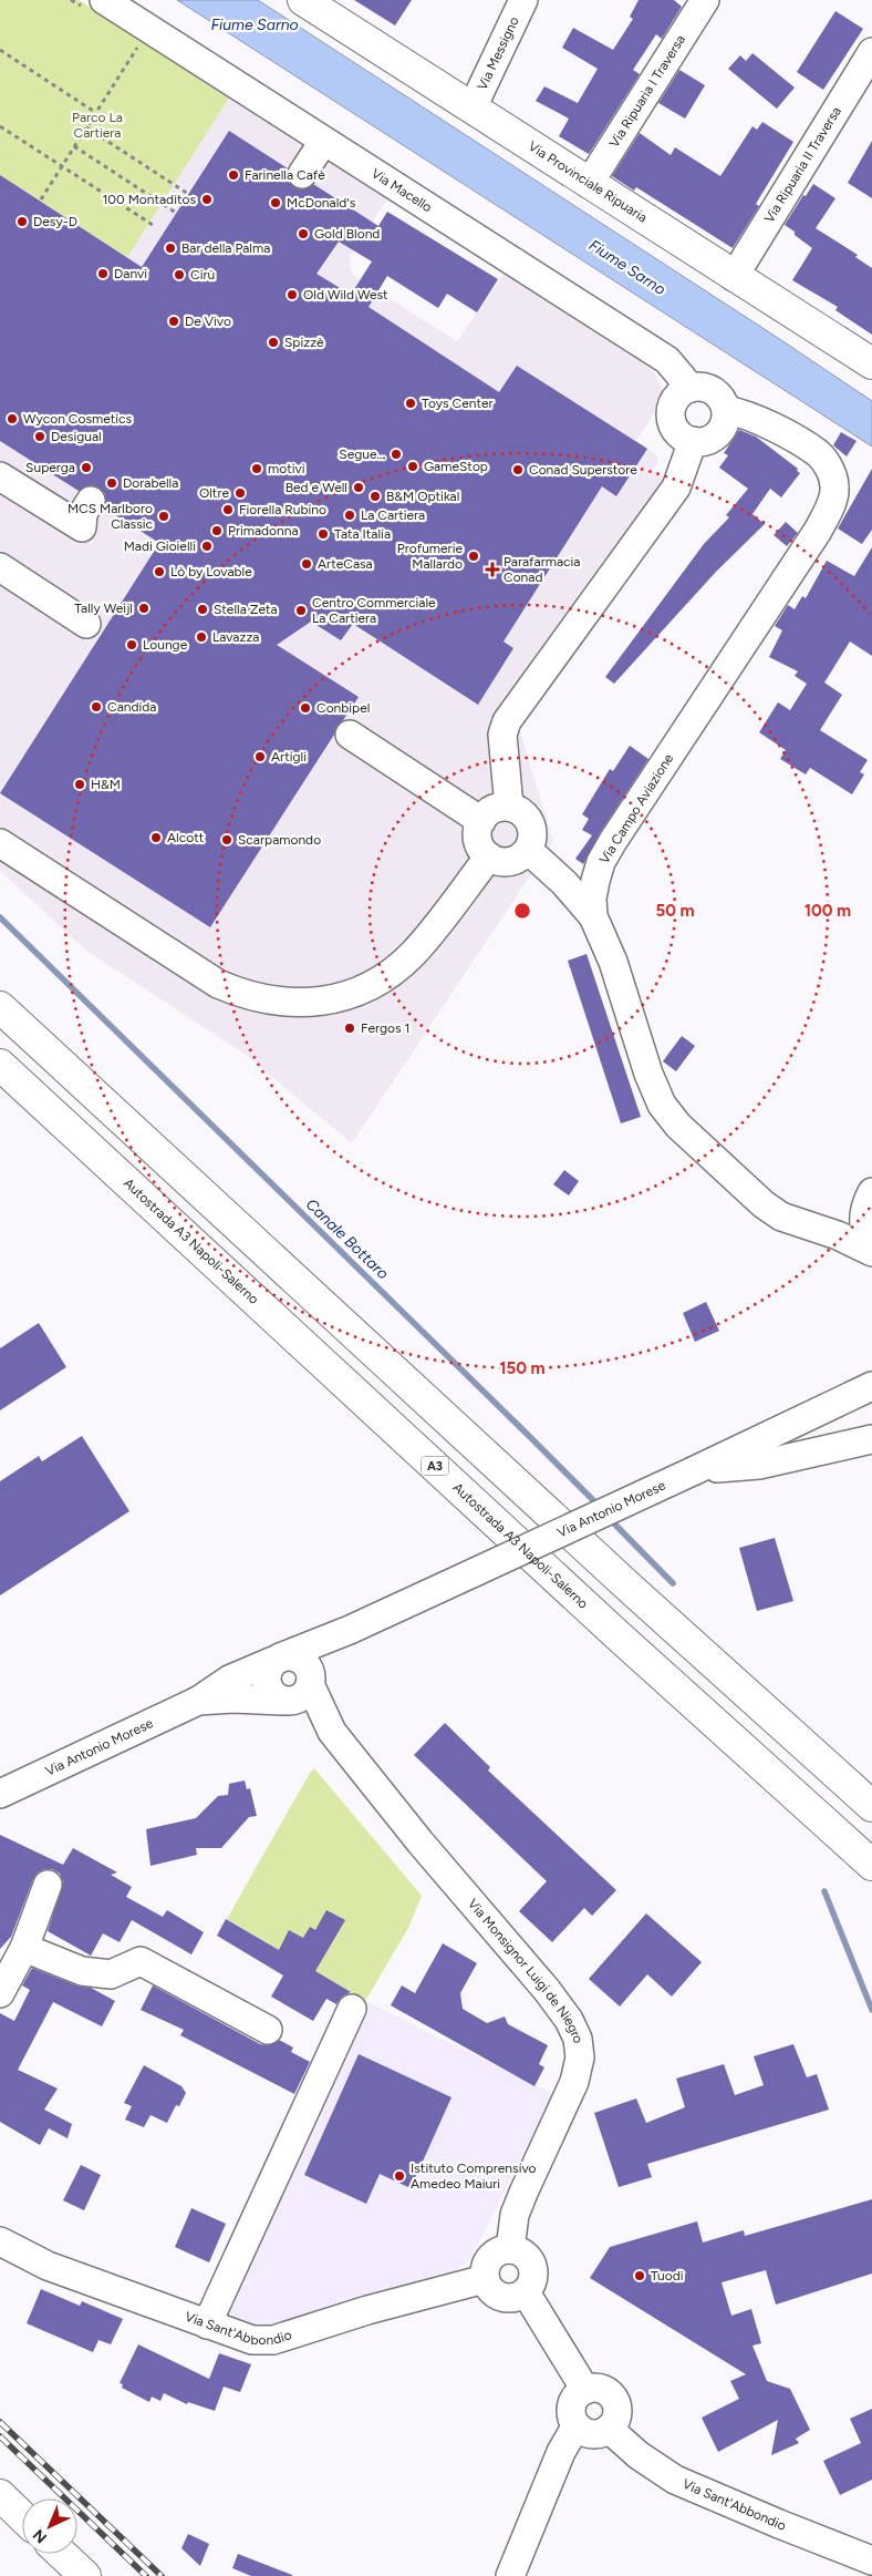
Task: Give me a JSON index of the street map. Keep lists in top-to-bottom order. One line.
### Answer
{"streets":{"main road":["Via Provinciale Ripuaria","Autostrada A3 Napoli-Salerno","A3"],"street":["Via Messigno","Via Ripuaria I Traversa","Via Ripuaria II Traversa","Via Macello","Via Campo Aviazione","Via Antonio Morese","Via Monsignor Luigi de Niegro","Via Sant'Abbondio"]},"crossings":[["Via Messigno","Via Provinciale Ripuaria"],["Via Ripuaria I Traversa","Via Provinciale Ripuaria"],["Via Ripuaria II Traversa","Via Provinciale Ripuaria"],["Via Macello","Via Campo Aviazione"],["Via Monsignor Luigi de Niegro","Via Sant'Abbondio"]],"water":["Fiume Sarno","Canale Bottaro"],"parks":["Parco La Cartiera"],"places":{"other":["Farinella Cafè","100 Montaditos","McDonald's","Desy-D","Gold Blond","Bar della Palma","Danvì","Cirù","Old Wild West","De Vivo","Spizzè","Toys Center","Wycon Cosmetics","Desigual","Segue...","GameStop","Superga","motivi","Conad Superstore","Dorabella","Bed e Well","Oltre","B&M Optikal","Fiorella Rubino","La Cartiera","MCS Marlboro Classic","Primadonna","Tata Italia","Madi Gioielli","Profumerie Mallardo","ArteCasa","Lò by Lovable","Tally Weijl","Stella Zeta","Centro Commerciale La Cartiera","Lavazza","Lounge","Candida","Conbipel","Artigli","H&M","Alcott","Scarpamondo","Fergos 1","Istituto Comprensivo Amedeo Maiuri","Tuodì"],"health":["Parafarmacia Conad"]},"north":"bottom left","rings":["50 m","100 m","150 m"]}
